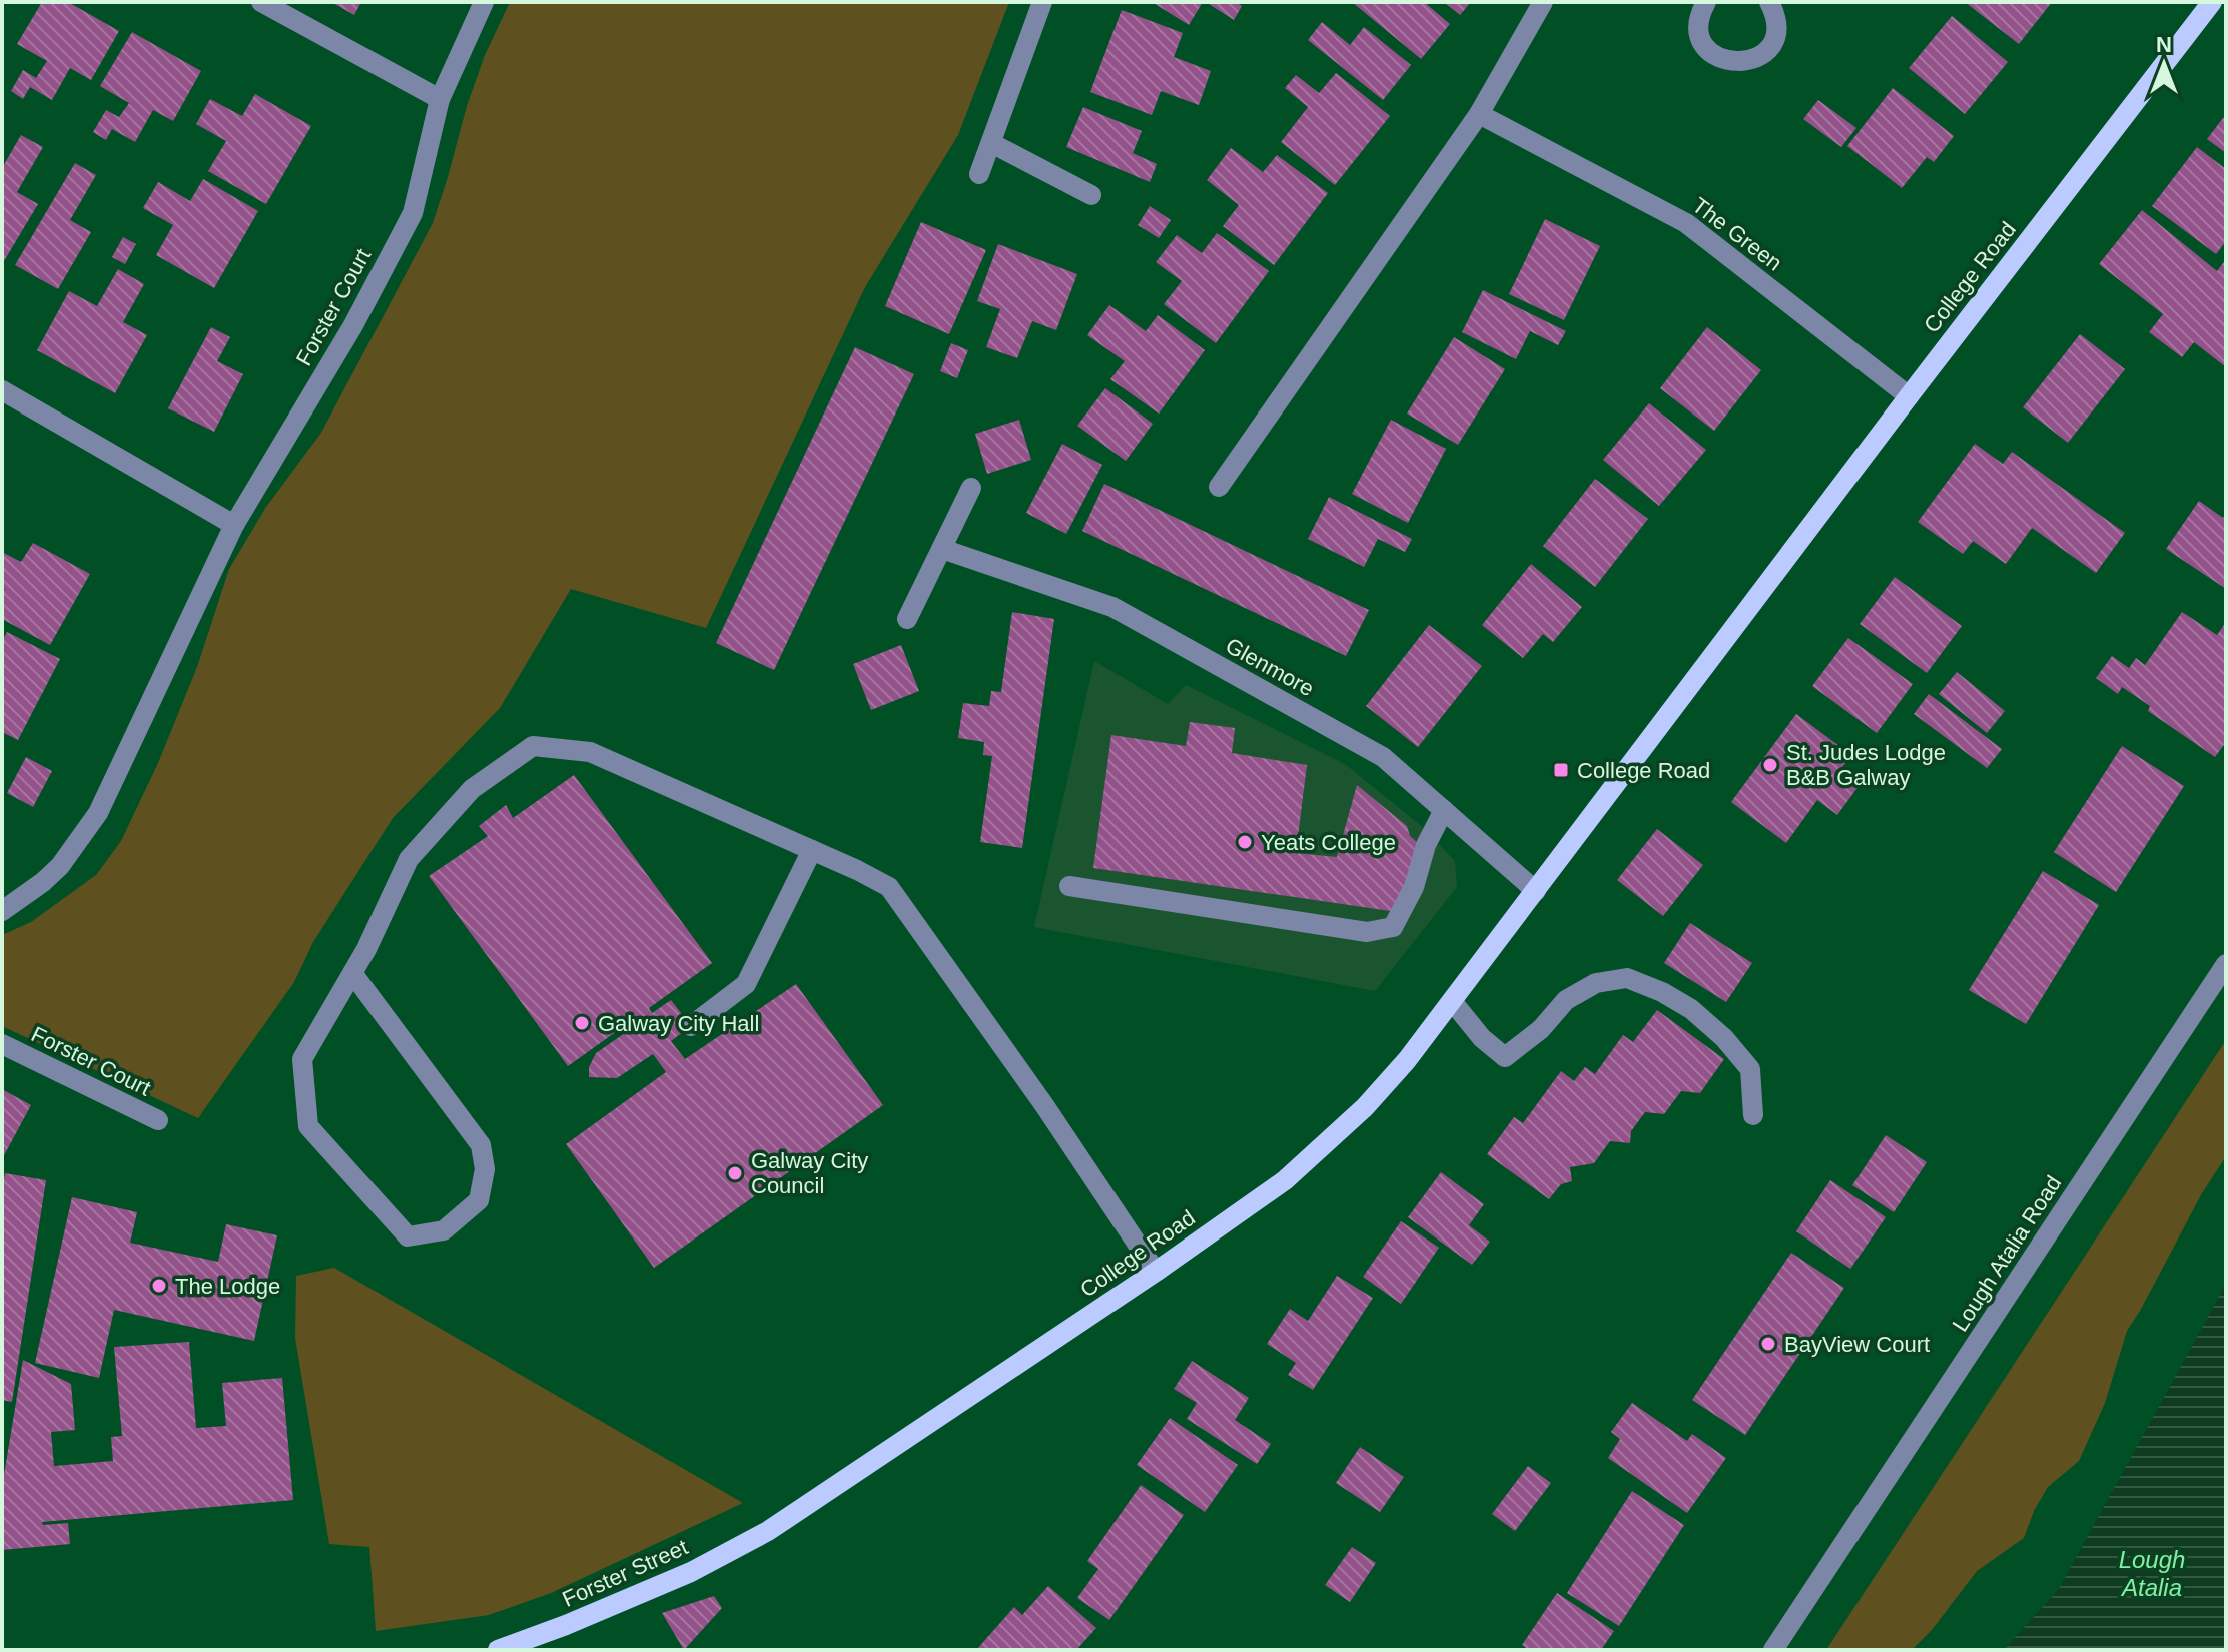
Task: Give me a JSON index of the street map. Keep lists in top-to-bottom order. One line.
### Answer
{"streets":{"main road":["College Road","Forster Street"],"street":["The Green","Forster Court","Glenmore","Lough Atalia Road"]},"crossings":[["The Green","College Road"],["College Road","Glenmore"],["College Road","Forster Street"]],"water":["Lough Atalia"],"places":{"other":["St. Judes Lodge B&B Galway","Yeats College","Galway City Hall","Galway City Council","The Lodge","BayView Court"],"transit":["College Road"]},"north":"top"}
